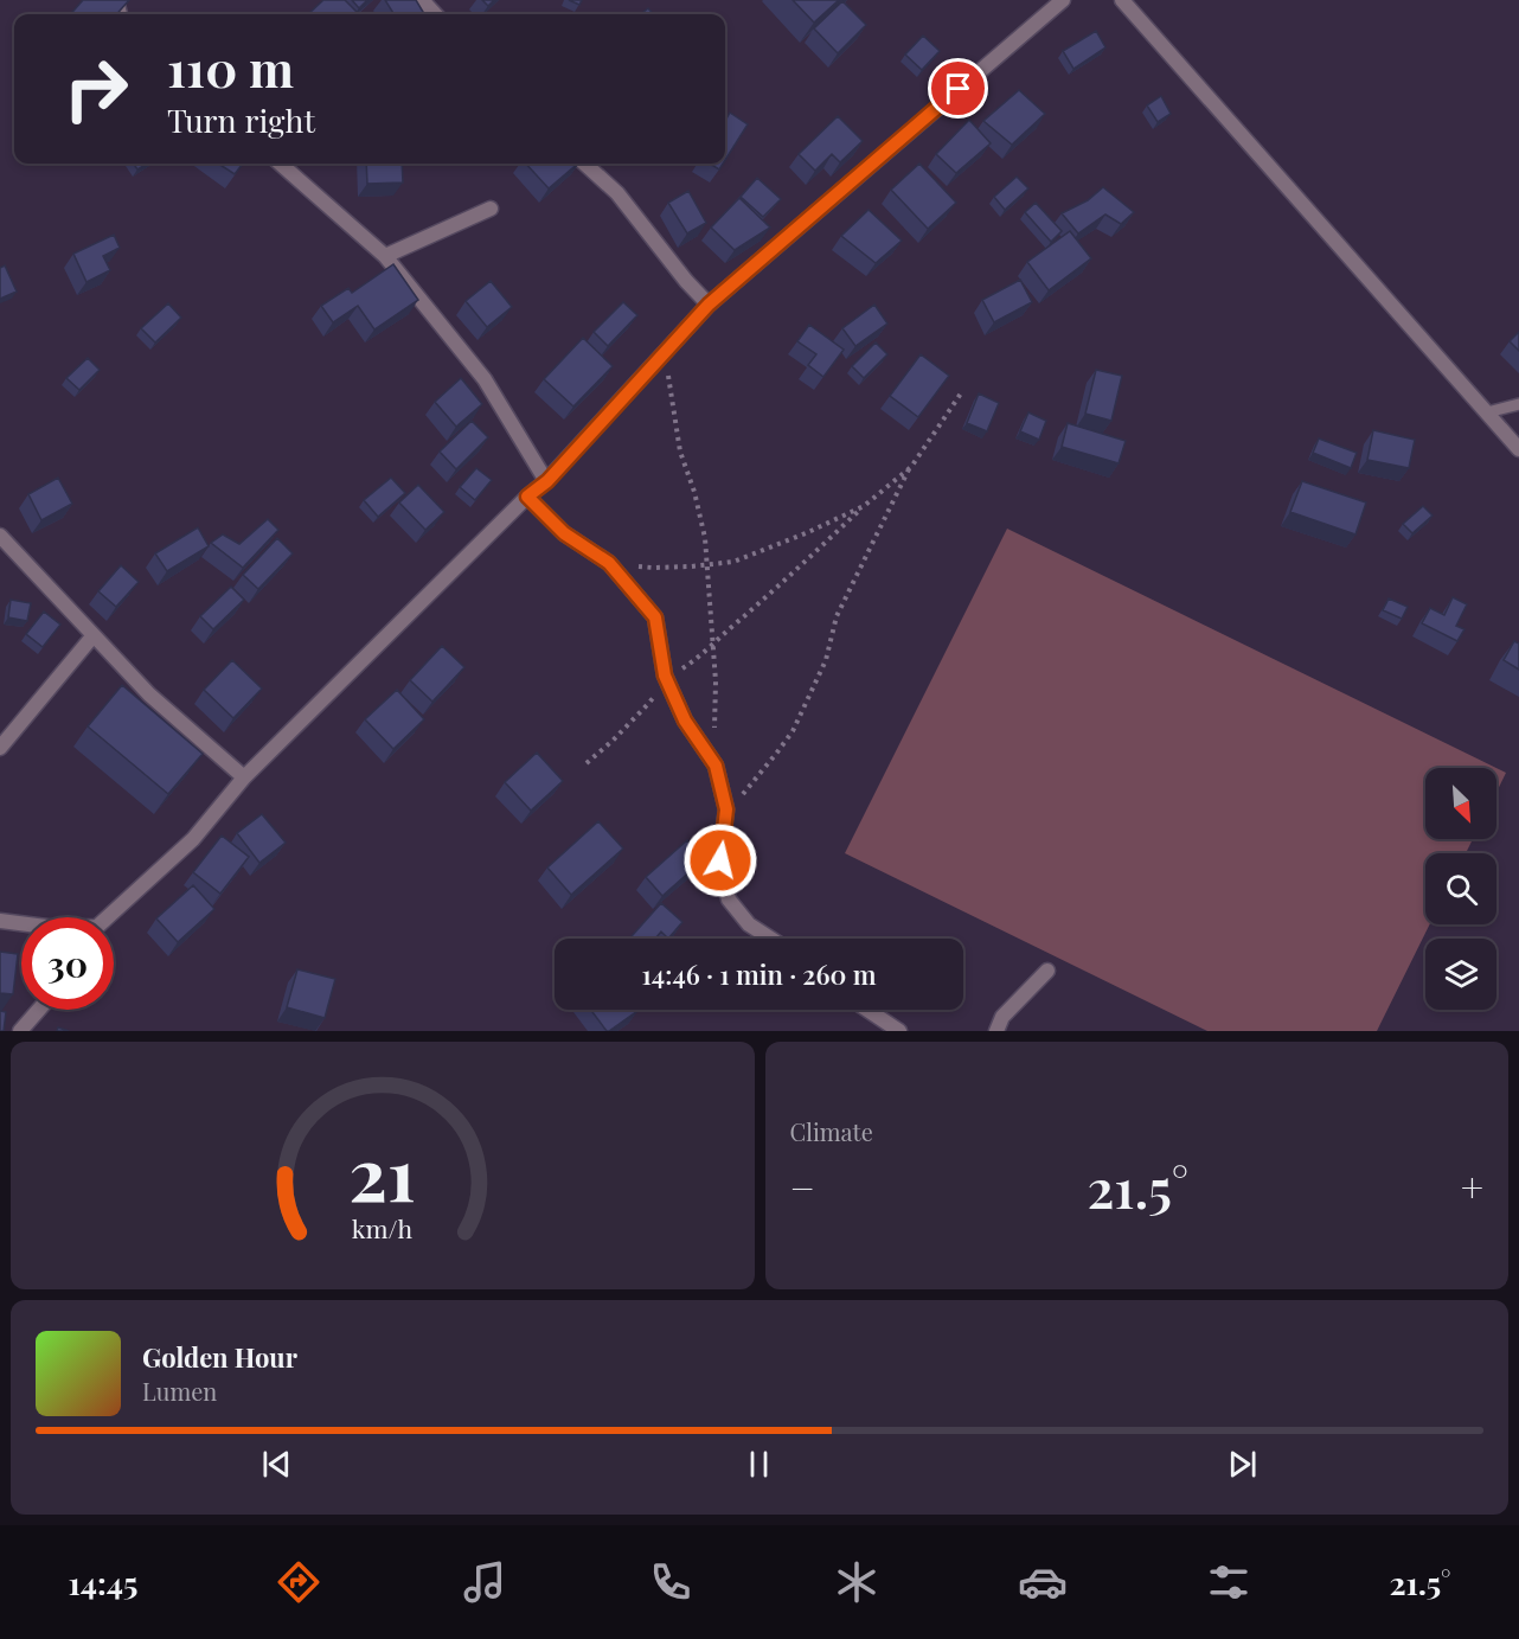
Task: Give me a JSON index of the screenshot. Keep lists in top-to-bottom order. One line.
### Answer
{"north":"bottom right","page":{"turn":["110 m","Turn right"],"limit":"30","trip":"14:46 · 1 min · 260 m","tile":"Climate","heat":["−","21.5°","+"],"song":["Golden Hour","Lumen"],"tabs":["14:45","21.5°"],"gauge":["21","km/h"]}}
